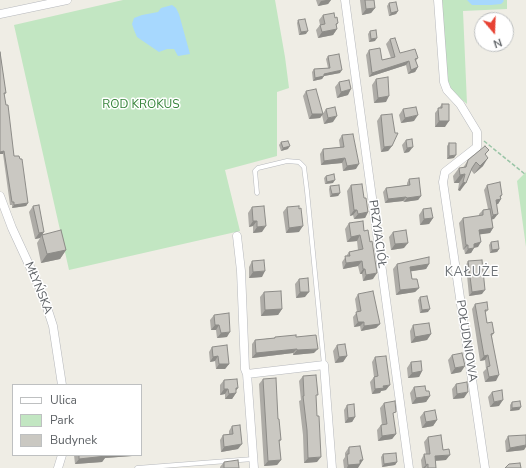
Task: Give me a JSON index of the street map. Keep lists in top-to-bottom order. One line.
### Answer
{"streets":{"street":["PRZYJACIÓŁ","MŁYŃSKA","POŁUDNIOWA"]},"districts":["KAŁUŻE"],"parks":["ROD KROKUS"],"legend":["Ulica","Park","Budynek"],"north":"bottom"}
